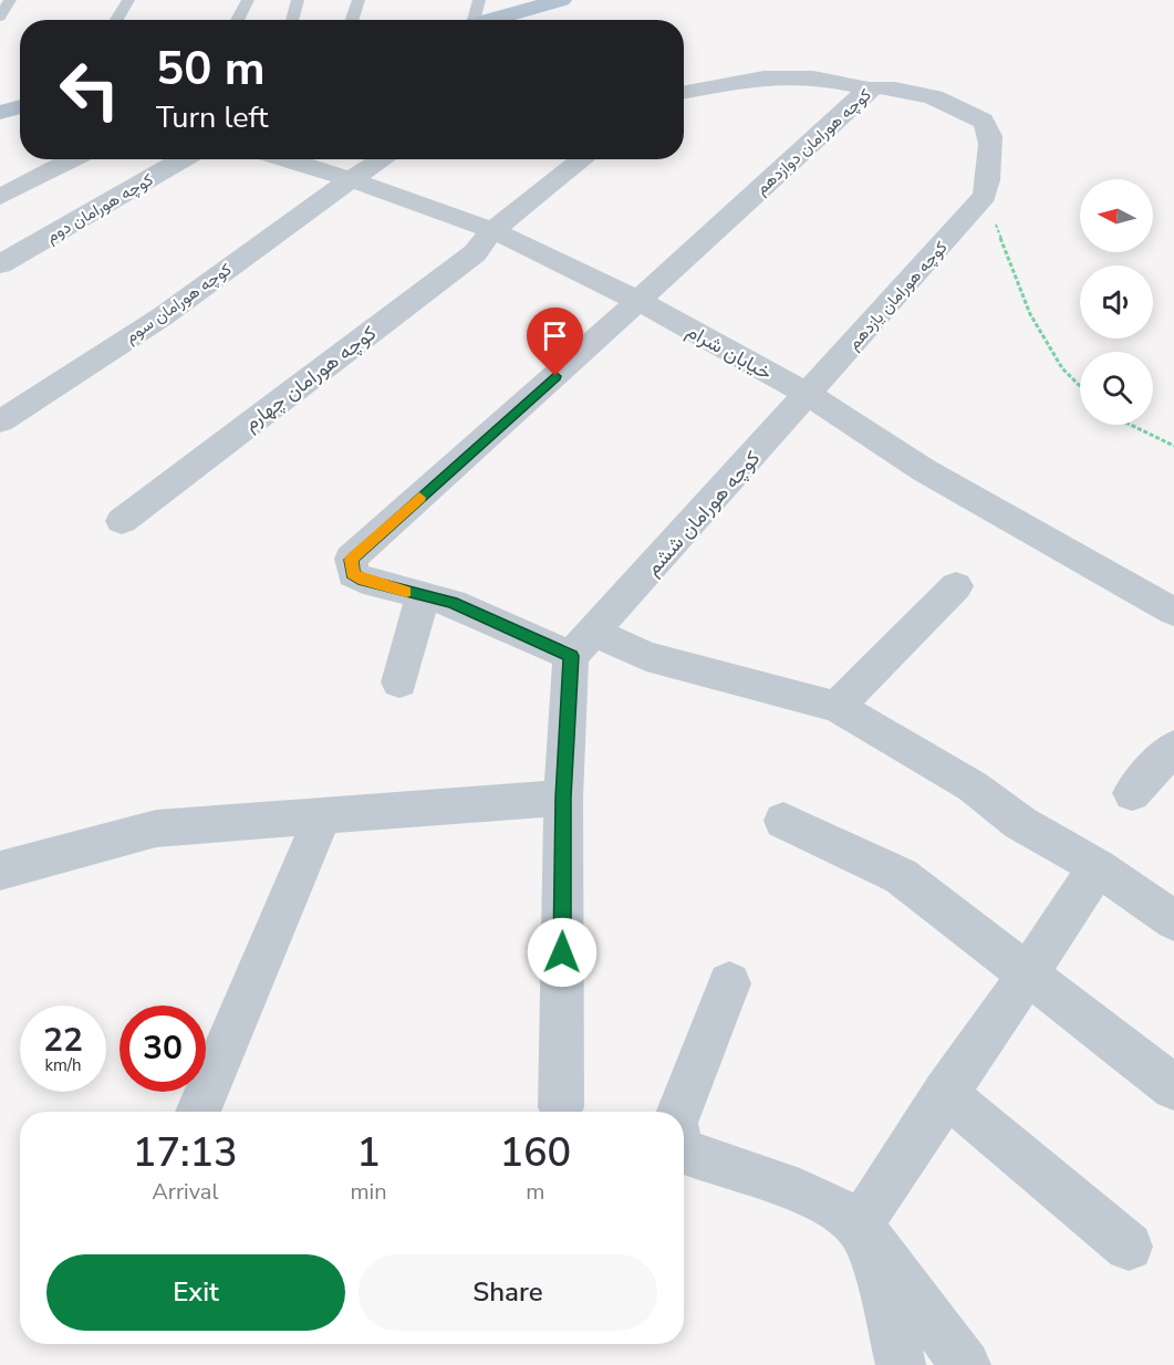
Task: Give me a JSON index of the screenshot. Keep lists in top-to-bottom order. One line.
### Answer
{"streets":{"street":["کوچه هورامان دوازدهم","کوچه هورامان دوم","کوچه هورامان يازدهم","کوچه هورامان سوم","خیابان شرام","کوچه هورامان چهارم","کوچه هورامان ششم"]},"crossings":[["کوچه هورامان دوازدهم","کوچه هورامان يازدهم"],["کوچه هورامان دوازدهم","خیابان شرام"],["کوچه هورامان يازدهم","خیابان شرام"],["کوچه هورامان يازدهم","کوچه هورامان ششم"],["کوچه هورامان سوم","خیابان شرام"],["خیابان شرام","کوچه هورامان چهارم"],["خیابان شرام","کوچه هورامان ششم"]],"north":"left","page":{"turn":["50 m","Turn left"],"speed":"22 km/h","limit":"30","eta":["17:13","Arrival","1","min","160","m"],"buttons":["Exit","Share"]}}
